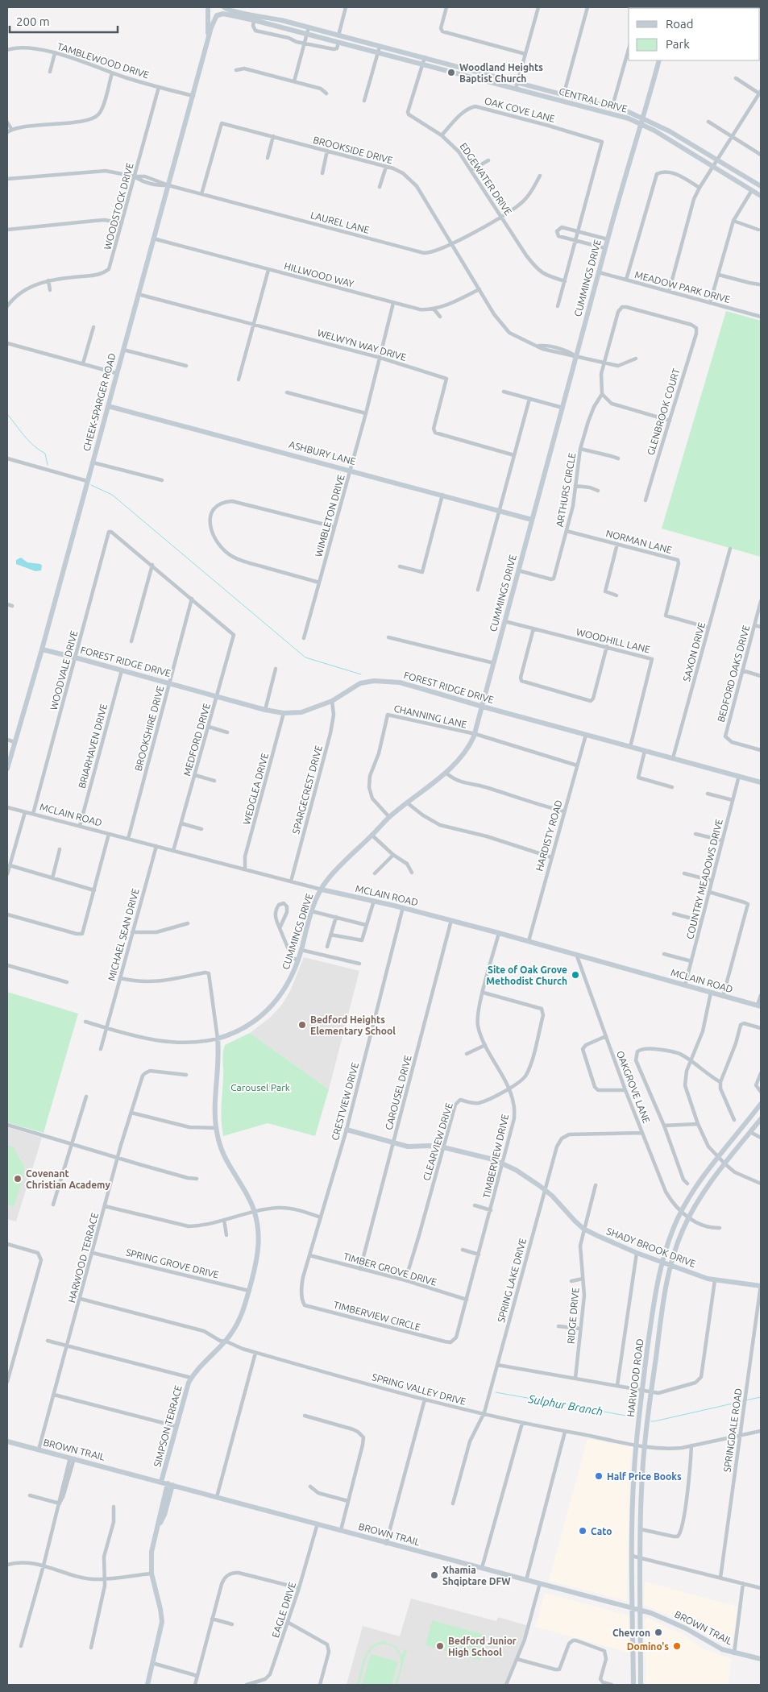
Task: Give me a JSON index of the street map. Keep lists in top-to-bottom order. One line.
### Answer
{"streets":{"main road":["CENTRAL DRIVE","CUMMINGS DRIVE","CHEEK-SPARGER ROAD","ASHBURY LANE","FOREST RIDGE DRIVE","MCLAIN ROAD","SHADY BROOK DRIVE","HARWOOD ROAD","SIMPSON TERRACE","BROWN TRAIL"],"street":["TAMBLEWOOD DRIVE","OAK COVE LANE","BROOKSIDE DRIVE","EDGEWATER DRIVE","WOODSTOCK DRIVE","LAUREL LANE","HILLWOOD WAY","MEADOW PARK DRIVE","WELWYN WAY DRIVE","GLENBROOK COURT","ARTHURS CIRCLE","WIMBLETON DRIVE","NORMAN LANE","WOODHILL LANE","SAXON DRIVE","WOODVALE DRIVE","BEDFORD OAKS DRIVE","CHANNING LANE","BROOKSHIRE DRIVE","MEDFORD DRIVE","BRIARHAVEN DRIVE","WEDGLEA DRIVE","SPARGECREST DRIVE","HARDISTY ROAD","COUNTRY MEADOWS DRIVE","MICHAEL SEAN DRIVE","OAKGROVE LANE","CAROUSEL DRIVE","CRESTVIEW DRIVE","CLEARVIEW DRIVE","TIMBERVIEW DRIVE","HARWOOD TERRACE","SPRING GROVE DRIVE","TIMBER GROVE DRIVE","SPRING LAKE DRIVE","TIMBERVIEW CIRCLE","RIDGE DRIVE","SPRING VALLEY DRIVE","SPRINGDALE ROAD","EAGLE DRIVE"]},"crossings":[["TAMBLEWOOD DRIVE","WOODSTOCK DRIVE"],["TAMBLEWOOD DRIVE","CHEEK-SPARGER ROAD"],["CENTRAL DRIVE","EDGEWATER DRIVE"],["CENTRAL DRIVE","CUMMINGS DRIVE"],["CENTRAL DRIVE","CHEEK-SPARGER ROAD"],["OAK COVE LANE","EDGEWATER DRIVE"],["BROOKSIDE DRIVE","LAUREL LANE"],["BROOKSIDE DRIVE","HILLWOOD WAY"],["BROOKSIDE DRIVE","CUMMINGS DRIVE"],["BROOKSIDE DRIVE","GLENBROOK COURT"],["EDGEWATER DRIVE","LAUREL LANE"],["WOODSTOCK DRIVE","LAUREL LANE"],["LAUREL LANE","CHEEK-SPARGER ROAD"],["HILLWOOD WAY","CHEEK-SPARGER ROAD"],["HILLWOOD WAY","WIMBLETON DRIVE"],["CUMMINGS DRIVE","MEADOW PARK DRIVE"],["CUMMINGS DRIVE","ASHBURY LANE"],["CUMMINGS DRIVE","ARTHURS CIRCLE"],["CUMMINGS DRIVE","WOODHILL LANE"],["CUMMINGS DRIVE","FOREST RIDGE DRIVE"],["CUMMINGS DRIVE","CHANNING LANE"],["CUMMINGS DRIVE","MCLAIN ROAD"],["CUMMINGS DRIVE","SIMPSON TERRACE"],["WELWYN WAY DRIVE","CHEEK-SPARGER ROAD"],["WELWYN WAY DRIVE","WIMBLETON DRIVE"],["CHEEK-SPARGER ROAD","ASHBURY LANE"],["CHEEK-SPARGER ROAD","FOREST RIDGE DRIVE"],["ASHBURY LANE","WIMBLETON DRIVE"],["ARTHURS CIRCLE","NORMAN LANE"],["NORMAN LANE","SAXON DRIVE"],["WOODHILL LANE","FOREST RIDGE DRIVE"],["SAXON DRIVE","FOREST RIDGE DRIVE"],["FOREST RIDGE DRIVE","WOODVALE DRIVE"],["FOREST RIDGE DRIVE","BROOKSHIRE DRIVE"],["FOREST RIDGE DRIVE","MEDFORD DRIVE"],["FOREST RIDGE DRIVE","BRIARHAVEN DRIVE"],["FOREST RIDGE DRIVE","WEDGLEA DRIVE"],["FOREST RIDGE DRIVE","SPARGECREST DRIVE"],["FOREST RIDGE DRIVE","HARDISTY ROAD"],["FOREST RIDGE DRIVE","COUNTRY MEADOWS DRIVE"],["WOODVALE DRIVE","MCLAIN ROAD"],["CHANNING LANE","HARDISTY ROAD"],["BROOKSHIRE DRIVE","MEDFORD DRIVE"],["BROOKSHIRE DRIVE","MCLAIN ROAD"],["MEDFORD DRIVE","MCLAIN ROAD"],["BRIARHAVEN DRIVE","MCLAIN ROAD"],["WEDGLEA DRIVE","MCLAIN ROAD"],["SPARGECREST DRIVE","MCLAIN ROAD"],["MCLAIN ROAD","HARDISTY ROAD"],["MCLAIN ROAD","COUNTRY MEADOWS DRIVE"],["MCLAIN ROAD","MICHAEL SEAN DRIVE"],["MCLAIN ROAD","OAKGROVE LANE"],["MCLAIN ROAD","CAROUSEL DRIVE"],["MCLAIN ROAD","CRESTVIEW DRIVE"],["MCLAIN ROAD","TIMBERVIEW DRIVE"],["MICHAEL SEAN DRIVE","SIMPSON TERRACE"],["OAKGROVE LANE","SPRING LAKE DRIVE"],["OAKGROVE LANE","HARWOOD ROAD"],["CAROUSEL DRIVE","SHADY BROOK DRIVE"],["CAROUSEL DRIVE","TIMBER GROVE DRIVE"],["CRESTVIEW DRIVE","SHADY BROOK DRIVE"],["CRESTVIEW DRIVE","TIMBER GROVE DRIVE"],["CRESTVIEW DRIVE","TIMBERVIEW CIRCLE"],["CLEARVIEW DRIVE","TIMBERVIEW DRIVE"],["CLEARVIEW DRIVE","SHADY BROOK DRIVE"],["CLEARVIEW DRIVE","TIMBER GROVE DRIVE"],["TIMBERVIEW DRIVE","SHADY BROOK DRIVE"],["TIMBERVIEW DRIVE","TIMBER GROVE DRIVE"],["TIMBERVIEW DRIVE","TIMBERVIEW CIRCLE"],["SHADY BROOK DRIVE","SPRING LAKE DRIVE"],["SHADY BROOK DRIVE","RIDGE DRIVE"],["SHADY BROOK DRIVE","HARWOOD ROAD"],["SHADY BROOK DRIVE","SPRINGDALE ROAD"],["HARWOOD TERRACE","SPRING GROVE DRIVE"],["HARWOOD TERRACE","SPRING VALLEY DRIVE"],["HARWOOD TERRACE","BROWN TRAIL"],["SPRING GROVE DRIVE","SIMPSON TERRACE"],["SPRING LAKE DRIVE","SPRING VALLEY DRIVE"],["HARWOOD ROAD","SPRING VALLEY DRIVE"],["HARWOOD ROAD","BROWN TRAIL"],["SPRING VALLEY DRIVE","SIMPSON TERRACE"],["SPRING VALLEY DRIVE","SPRINGDALE ROAD"],["SIMPSON TERRACE","BROWN TRAIL"],["BROWN TRAIL","EAGLE DRIVE"]],"water":["Sulphur Branch"],"parks":["Carousel Park"],"places":["Woodland Heights Baptist Church","Site of Oak Grove Methodist Church","Bedford Heights Elementary School","Covenant Christian Academy","Half Price Books","Cato","Xhamia Shqiptare DFW","Chevron","Bedford Junior High School","Domino's"],"legend":["Road","Park"],"scale_bar":"200 m"}
